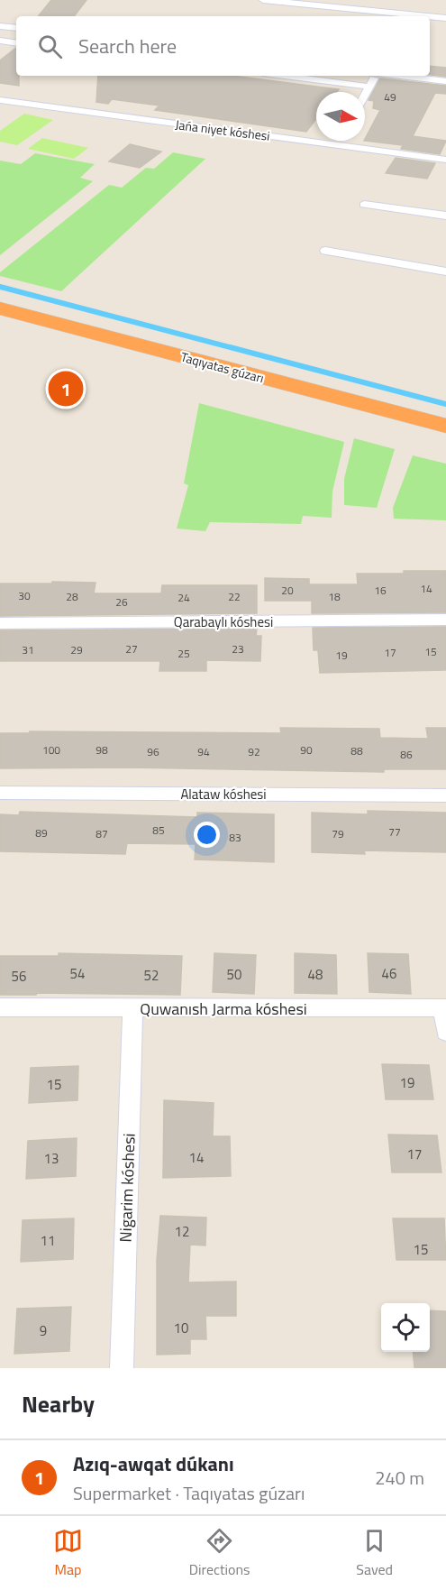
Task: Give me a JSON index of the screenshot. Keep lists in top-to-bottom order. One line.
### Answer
{"streets":{"highway":["Taqıyatas gúzarı"],"street":["Jańa niyet kóshesi","Qarabaylı kóshesi","Alataw kóshesi","Quwanısh Jarma kóshesi","Nigarim kóshesi"]},"crossings":[["Quwanısh Jarma kóshesi","Nigarim kóshesi"]],"house_numbers":["49","14","20","16","30","28","22","18","24","26","27","23","31","29","15","17","25","19","100","98","90","88","96","94","92","86","85","77","89","87","79","83","54","46","50","48","52","56","19","15","17","14","13","12","11","15","10","9"],"north":"right","page":{"search":"Search here","pins":"1","heading":"Nearby","list":[{"mark":"1","name":"Azıq-awqat dúkanı","note":"Supermarket · Taqıyatas gúzarı","value":"240 m"}],"nav":["Map","Directions","Saved"]}}
